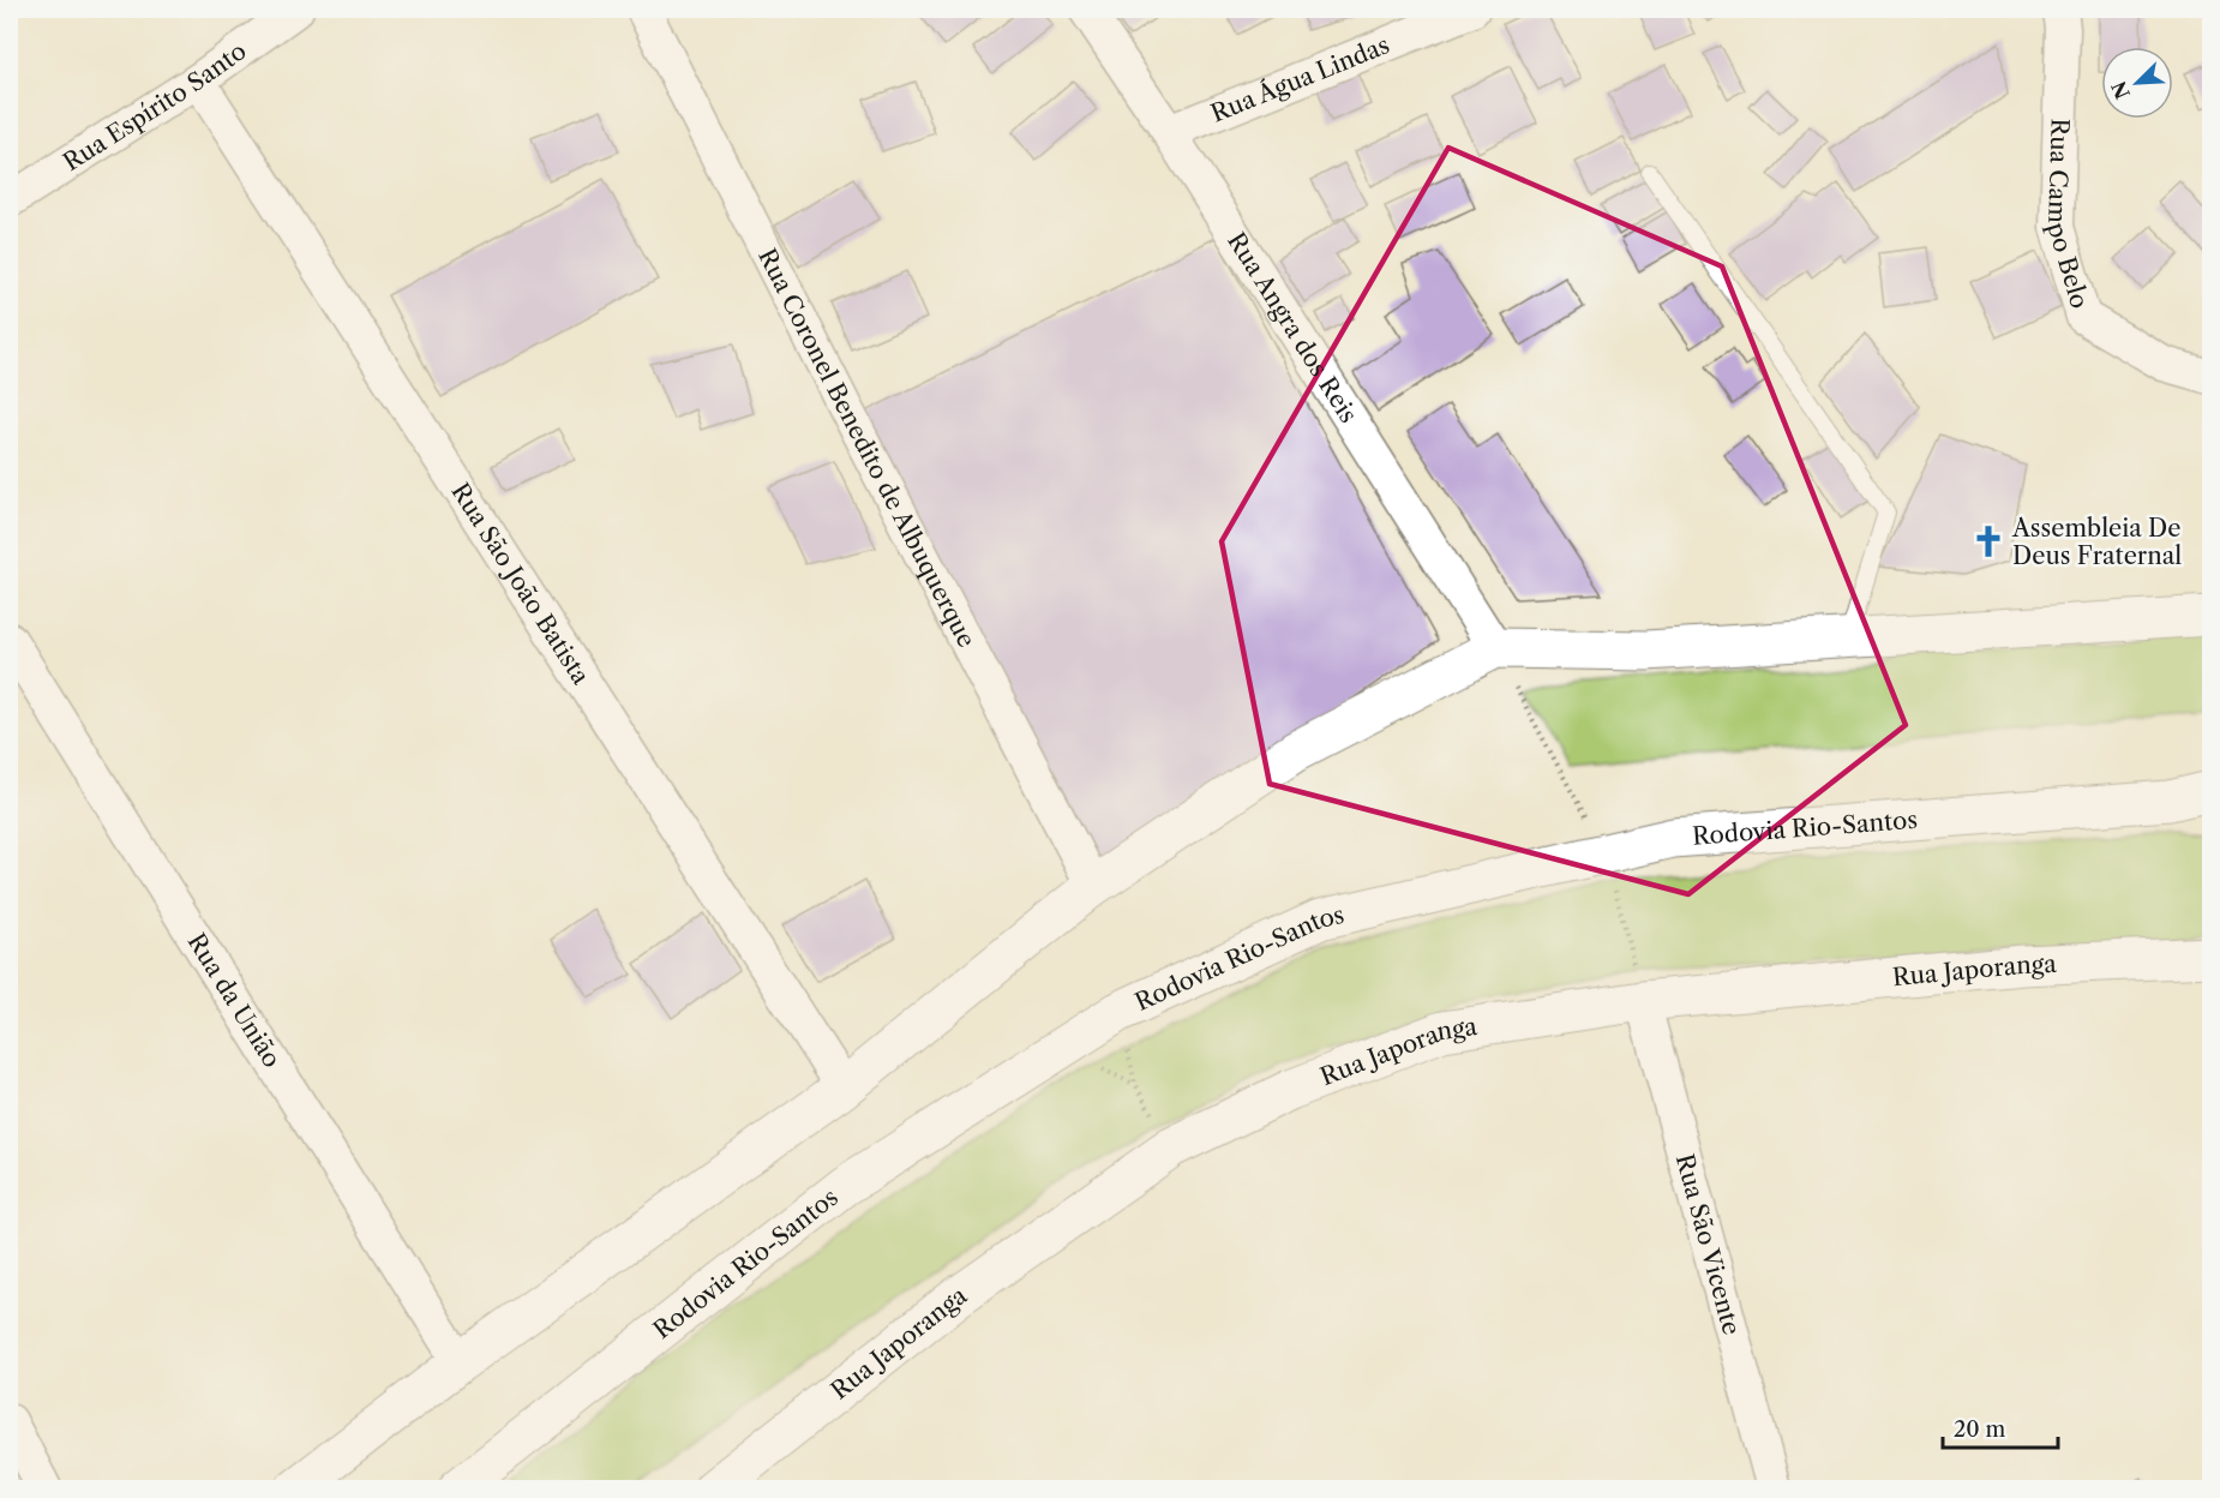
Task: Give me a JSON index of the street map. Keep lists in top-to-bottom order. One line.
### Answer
{"streets":{"main road":["Rodovia Rio-Santos","Rua Japoranga"],"street":["Rua Água Lindas","Rua Espírito Santo","Rua Campo Belo","Rua Angra dos Reis","Rua Coronel Benedito de Albuquerque","Rua São João Batista","Rua da União","Rua São Vicente"]},"crossings":[["Rua Água Lindas","Rua Angra dos Reis"],["Rua Espírito Santo","Rua São João Batista"],["Rua Japoranga","Rua São Vicente"]],"places":{"church":["Assembleia De Deus Fraternal"]},"scale_bar":"20 m","north":"bottom left"}
